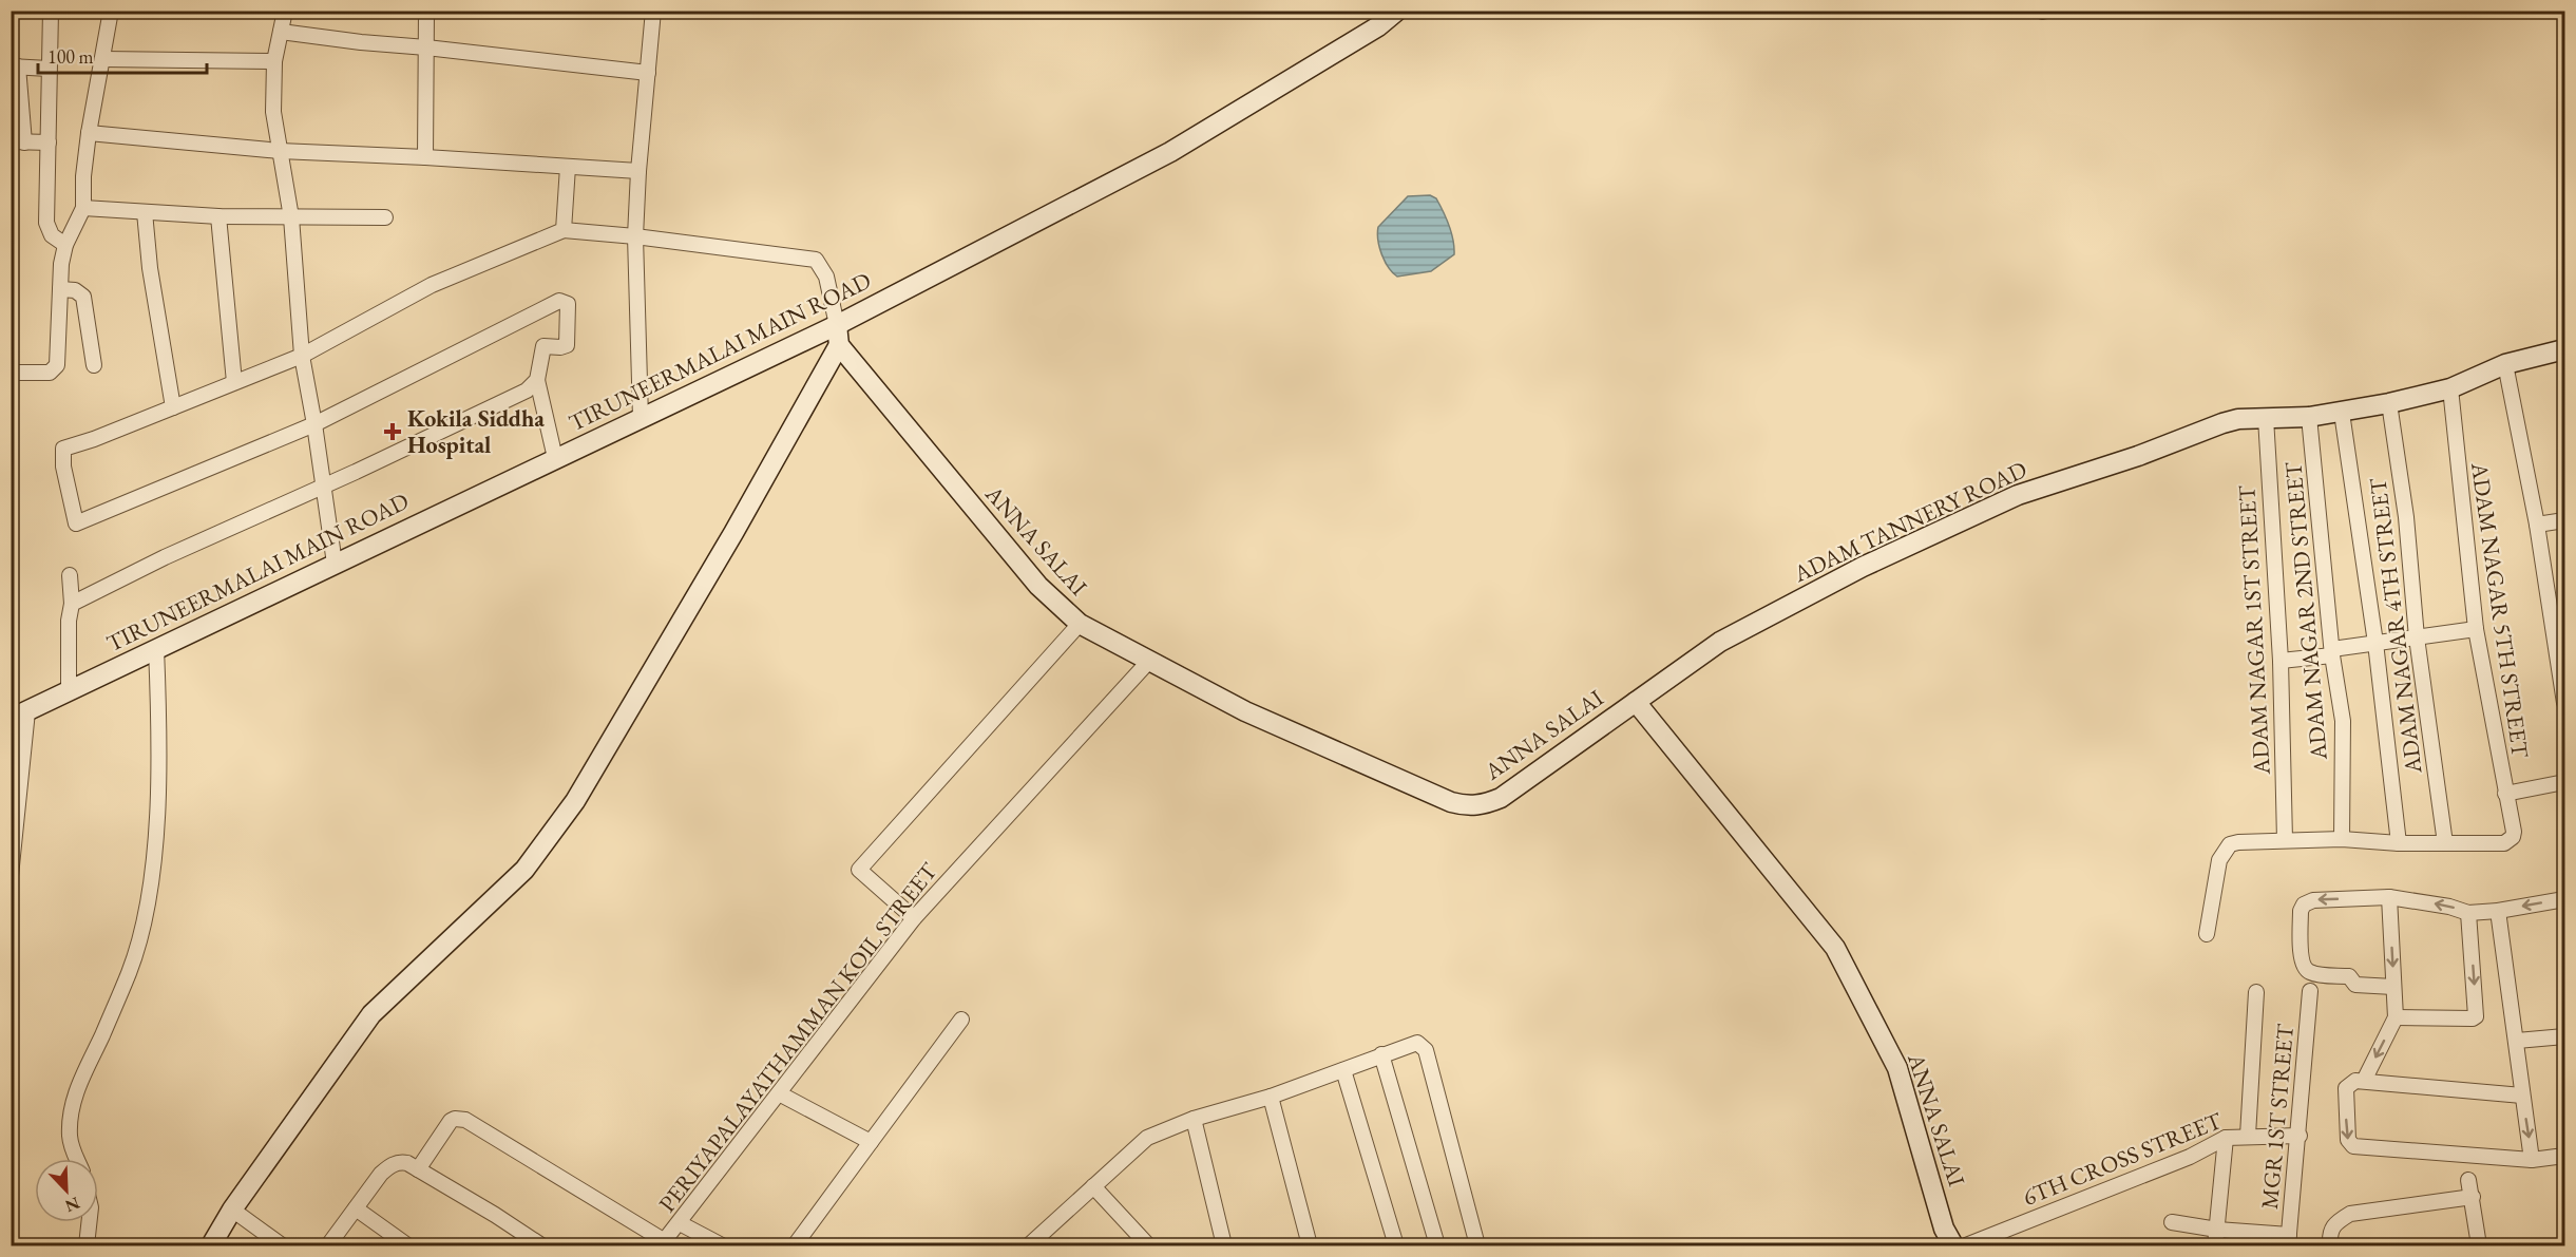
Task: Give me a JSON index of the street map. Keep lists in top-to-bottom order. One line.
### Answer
{"streets":{"street":["TIRUNEERMALAI MAIN ROAD","ADAM TANNERY ROAD","ANNA SALAI","ADAM NAGAR 5TH STREET","ADAM NAGAR 2ND STREET","ADAM NAGAR 4TH STREET","ADAM NAGAR 1ST STREET","PERIYAPALAYATHAMMAN KOIL STREET","MGR 1ST STREET","6TH CROSS STREET"]},"crossings":[["ADAM TANNERY ROAD","ANNA SALAI"],["ADAM TANNERY ROAD","ADAM NAGAR 5TH STREET"],["ADAM TANNERY ROAD","ADAM NAGAR 2ND STREET"],["ADAM TANNERY ROAD","ADAM NAGAR 4TH STREET"],["ADAM TANNERY ROAD","ADAM NAGAR 1ST STREET"],["ANNA SALAI","PERIYAPALAYATHAMMAN KOIL STREET"],["ADAM NAGAR 5TH STREET","ADAM NAGAR 4TH STREET"],["MGR 1ST STREET","6TH CROSS STREET"]],"places":{"health":["Kokila Siddha Hospital"]},"scale_bar":"100 m","north":"bottom right"}
